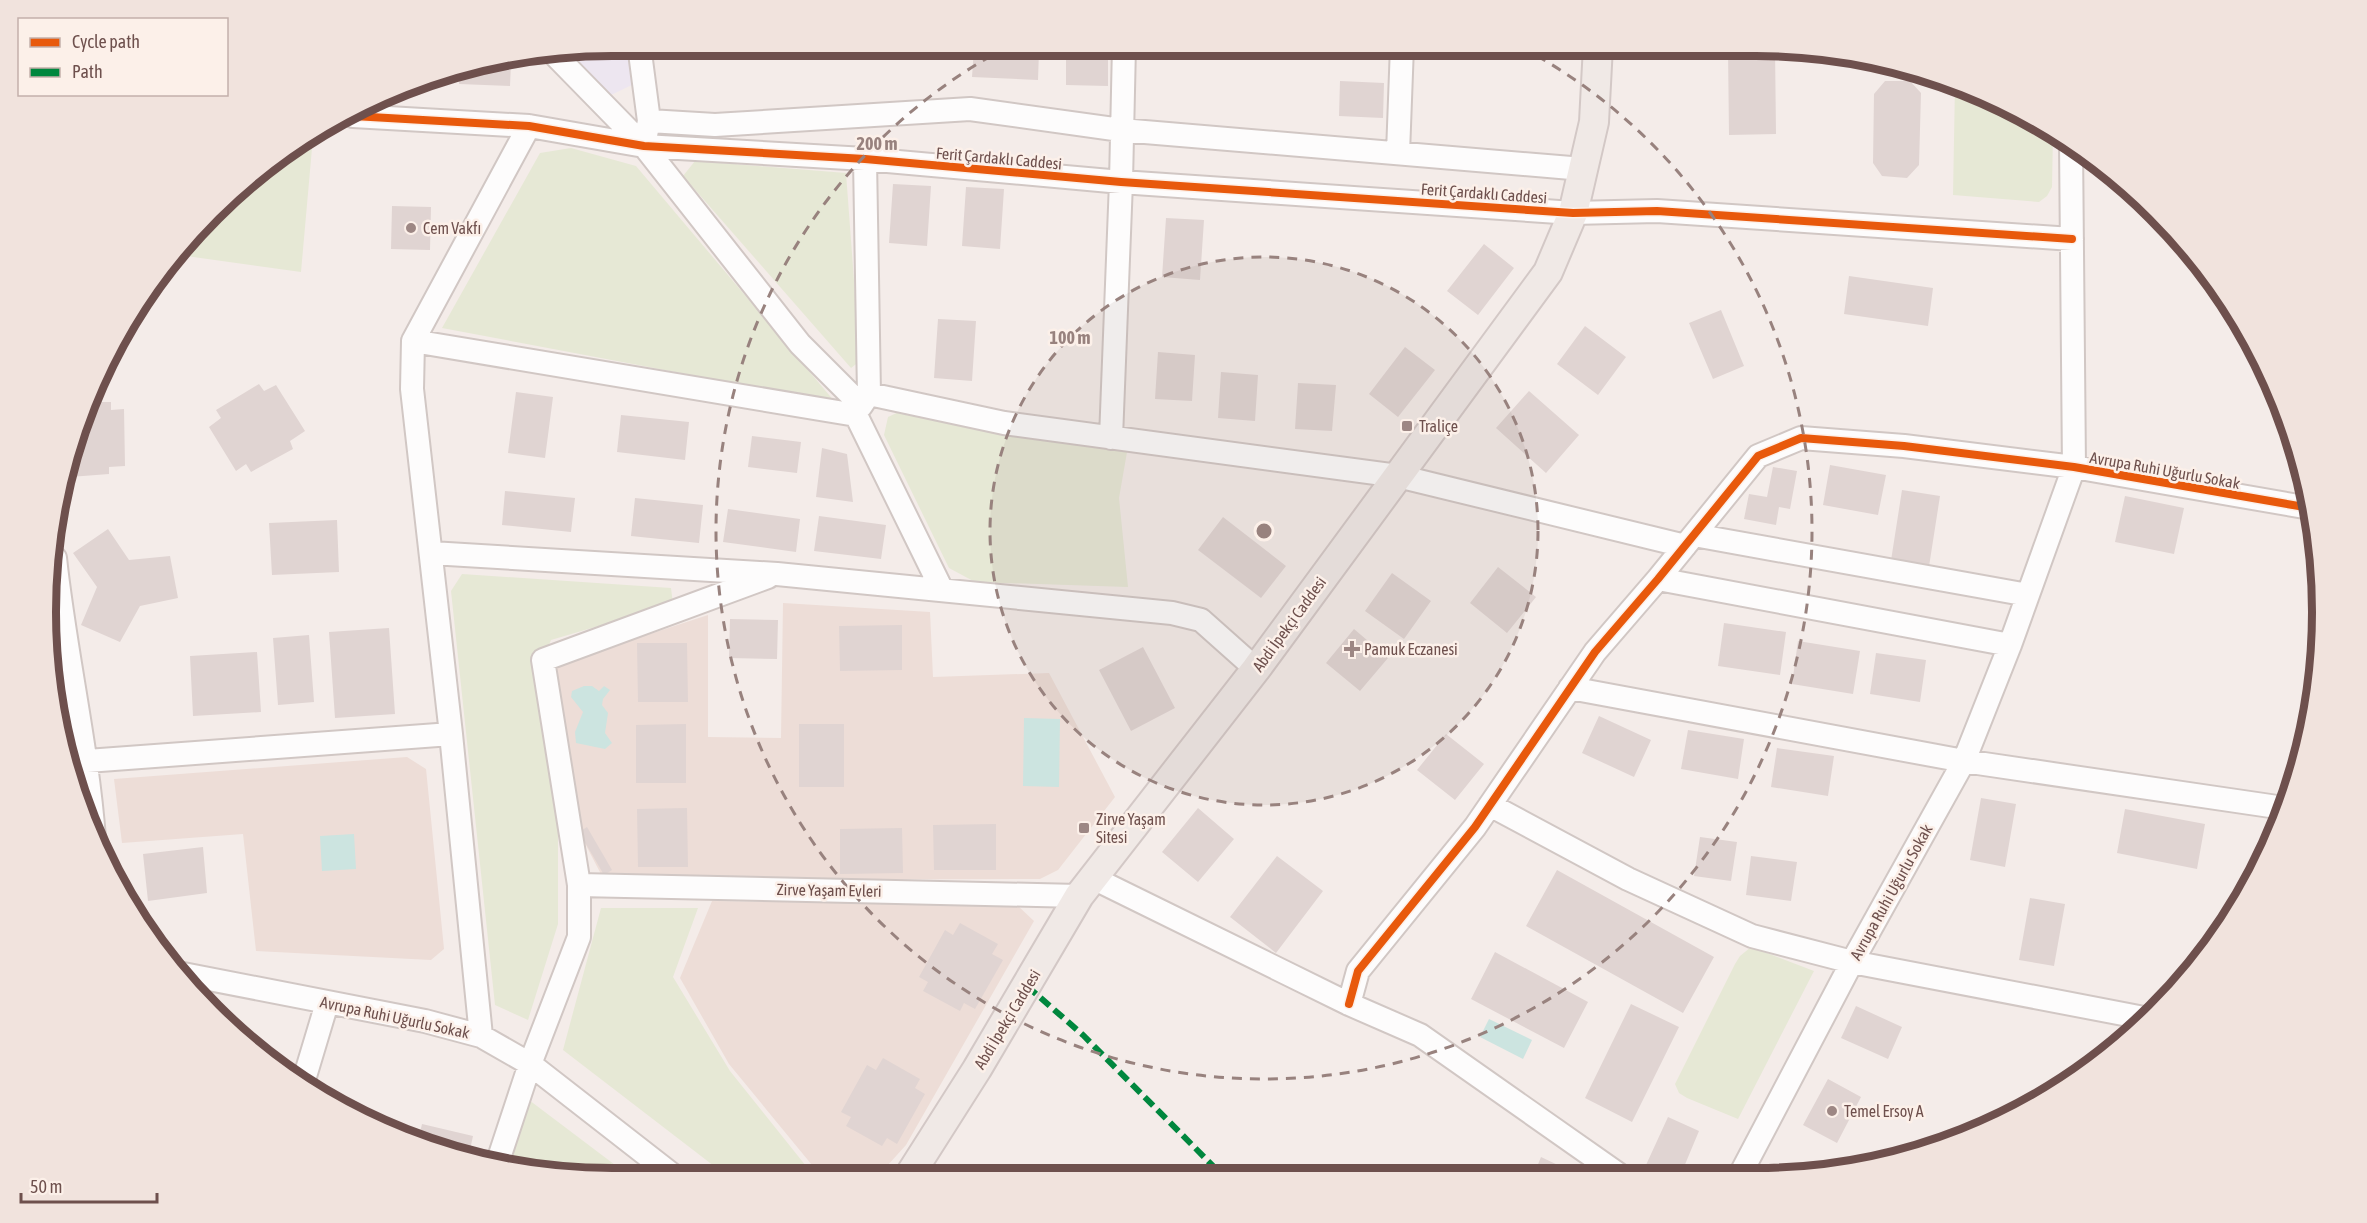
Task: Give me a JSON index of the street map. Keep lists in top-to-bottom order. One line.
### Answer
{"streets":{"main road":["Abdi İpekçi Caddesi"],"street":["Ferit Çardaklı Caddesi","Avrupa Ruhi Uğurlu Sokak","Zirve Yaşam Evleri"]},"crossings":[["Ferit Çardaklı Caddesi","Abdi İpekçi Caddesi"],["Abdi İpekçi Caddesi","Zirve Yaşam Evleri"]],"places":{"other":["Cem Vakfı","Temel Ersoy A"],"transit":["Traliçe","Zirve Yaşam Sitesi"],"health":["Pamuk Eczanesi"]},"legend":["Cycle path","Path"],"scale_bar":"50 m","rings":["200 m","100 m"]}
